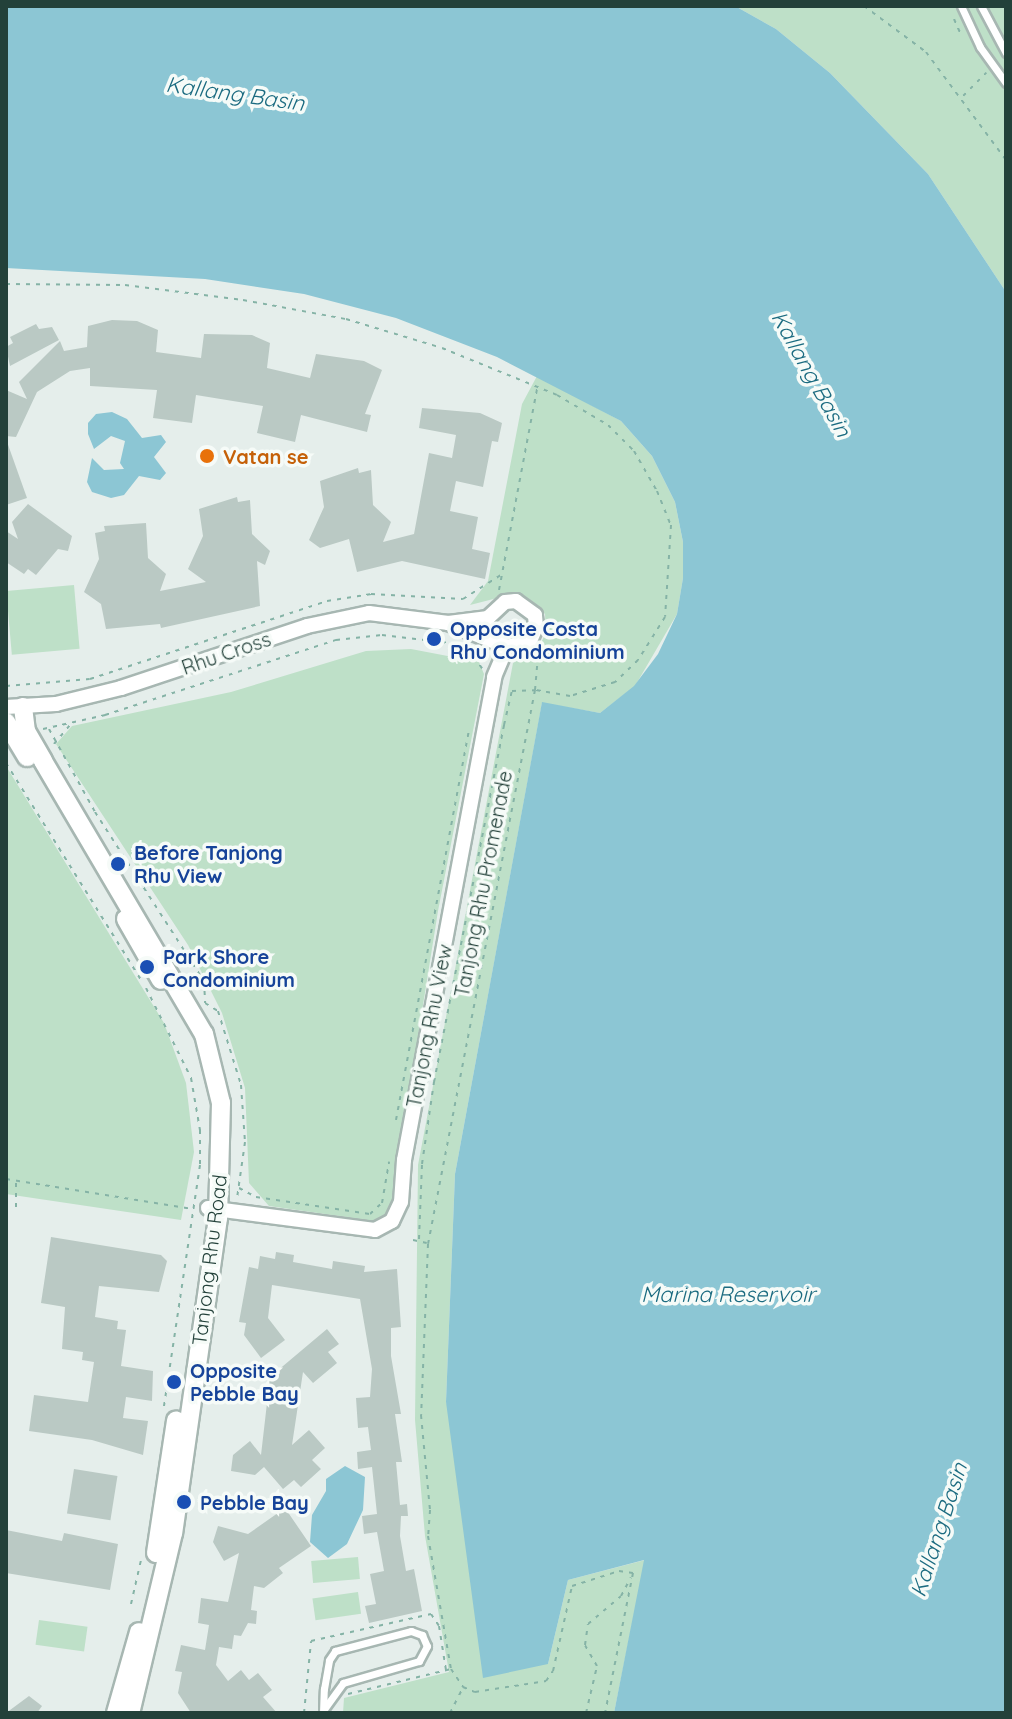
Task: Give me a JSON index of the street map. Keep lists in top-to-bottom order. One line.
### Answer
{"streets":{"street":["Rhu Cross","Tanjong Rhu View","Tanjong Rhu Road"],"path":["Tanjong Rhu Promenade"]},"crossings":[["Rhu Cross","Tanjong Rhu Promenade"],["Rhu Cross","Tanjong Rhu View"],["Rhu Cross","Tanjong Rhu Road"],["Tanjong Rhu View","Tanjong Rhu Road"]],"water":["Kallang Basin","Marina Reservoir"],"places":["Vatan se","Opposite Costa Rhu Condominium","Before Tanjong Rhu View","Park Shore Condominium","Opposite Pebble Bay","Pebble Bay"]}
